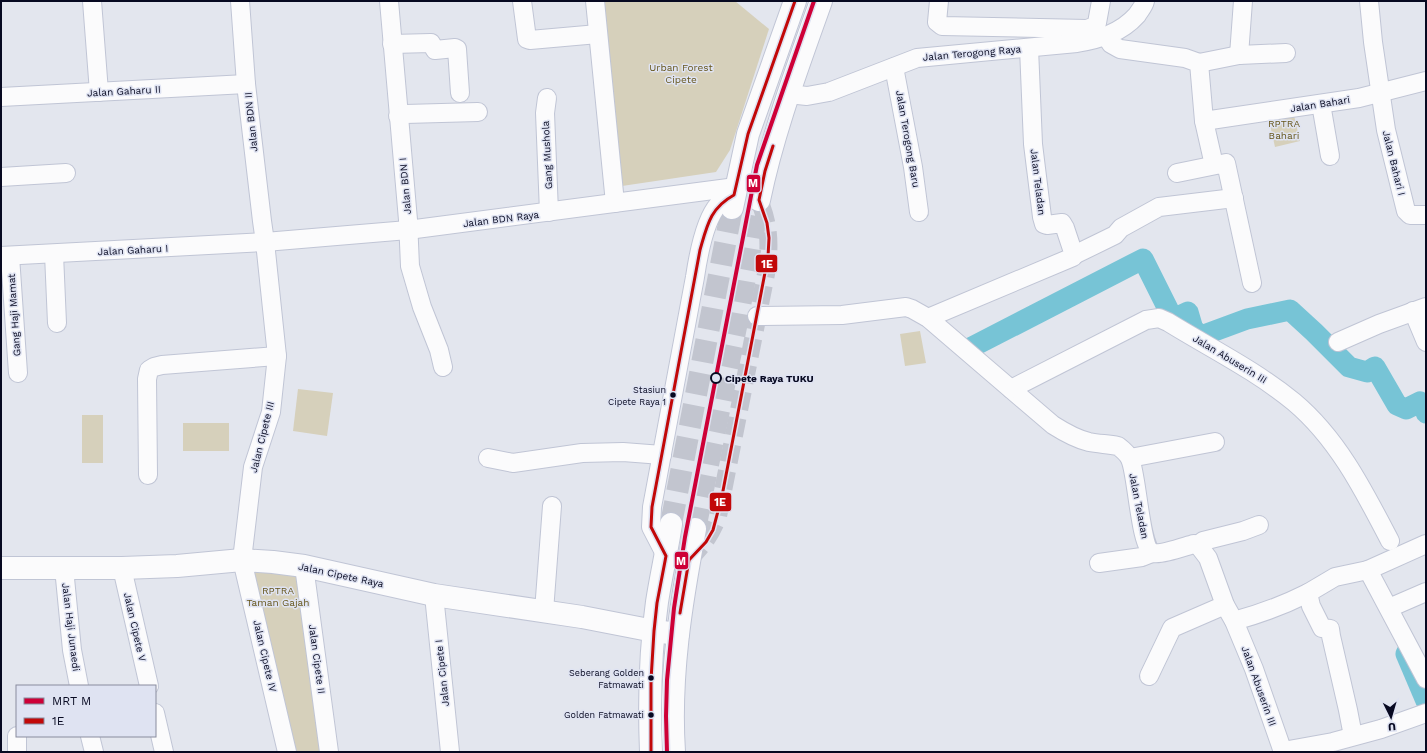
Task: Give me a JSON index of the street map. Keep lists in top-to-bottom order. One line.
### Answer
{"streets":{"main road":["Jalan Cipete Raya"],"street":["Jalan Terogong Raya","Jalan Gaharu II","Jalan Bahari","Jalan BDN II","Jalan Terogong Baru","Gang Mushola","Jalan Bahari I","Jalan Teladan","Jalan BDN I","Jalan BDN Raya","Jalan Gaharu I","Gang Haji Mamat","Jalan Abuserin III","Jalan Cipete III","Jalan Haji Junaedi","Jalan Cipete V","Jalan Cipete IV","Jalan Cipete II","Jalan Cipete I"]},"crossings":[["Jalan Terogong Raya","Jalan Terogong Baru"],["Jalan Terogong Raya","Jalan Teladan"],["Jalan Gaharu II","Jalan BDN II"],["Jalan Bahari","Jalan Bahari I"],["Jalan BDN II","Jalan BDN Raya"],["Jalan BDN II","Jalan Gaharu I"],["Jalan BDN II","Jalan Cipete III"],["Gang Mushola","Jalan BDN Raya"],["Jalan Teladan","Jalan Abuserin III"],["Jalan BDN I","Jalan BDN Raya"],["Jalan BDN Raya","Jalan Gaharu I"],["Jalan BDN Raya","Jalan Cipete III"],["Jalan Gaharu I","Gang Haji Mamat"],["Jalan Gaharu I","Jalan Cipete III"],["Jalan Cipete III","Jalan Cipete Raya"],["Jalan Cipete III","Jalan Cipete IV"],["Jalan Cipete Raya","Jalan Haji Junaedi"],["Jalan Cipete Raya","Jalan Cipete V"],["Jalan Cipete Raya","Jalan Cipete IV"],["Jalan Cipete Raya","Jalan Cipete II"],["Jalan Cipete Raya","Jalan Cipete I"]],"parks":["Urban Forest Cipete","RPTRA Bahari","RPTRA Taman Gajah"],"places":["Cipete Raya TUKU","Stasiun Cipete Raya 1","Seberang Golden Fatmawati","Golden Fatmawati"],"lines":["metro line M","transit line 1E"],"legend":["MRT M","1E"],"north":"bottom"}
